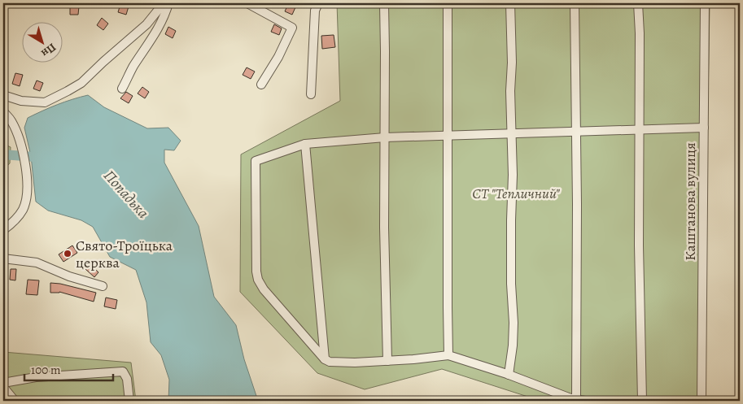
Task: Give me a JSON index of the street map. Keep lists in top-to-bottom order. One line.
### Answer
{"streets":{"street":["Каштанова вулиця"]},"water":["Попадька"],"parks":["СТ \"Тепличний\""],"places":["Свято-Троїцька церква"],"scale_bar":"100 m","north":"bottom right"}
